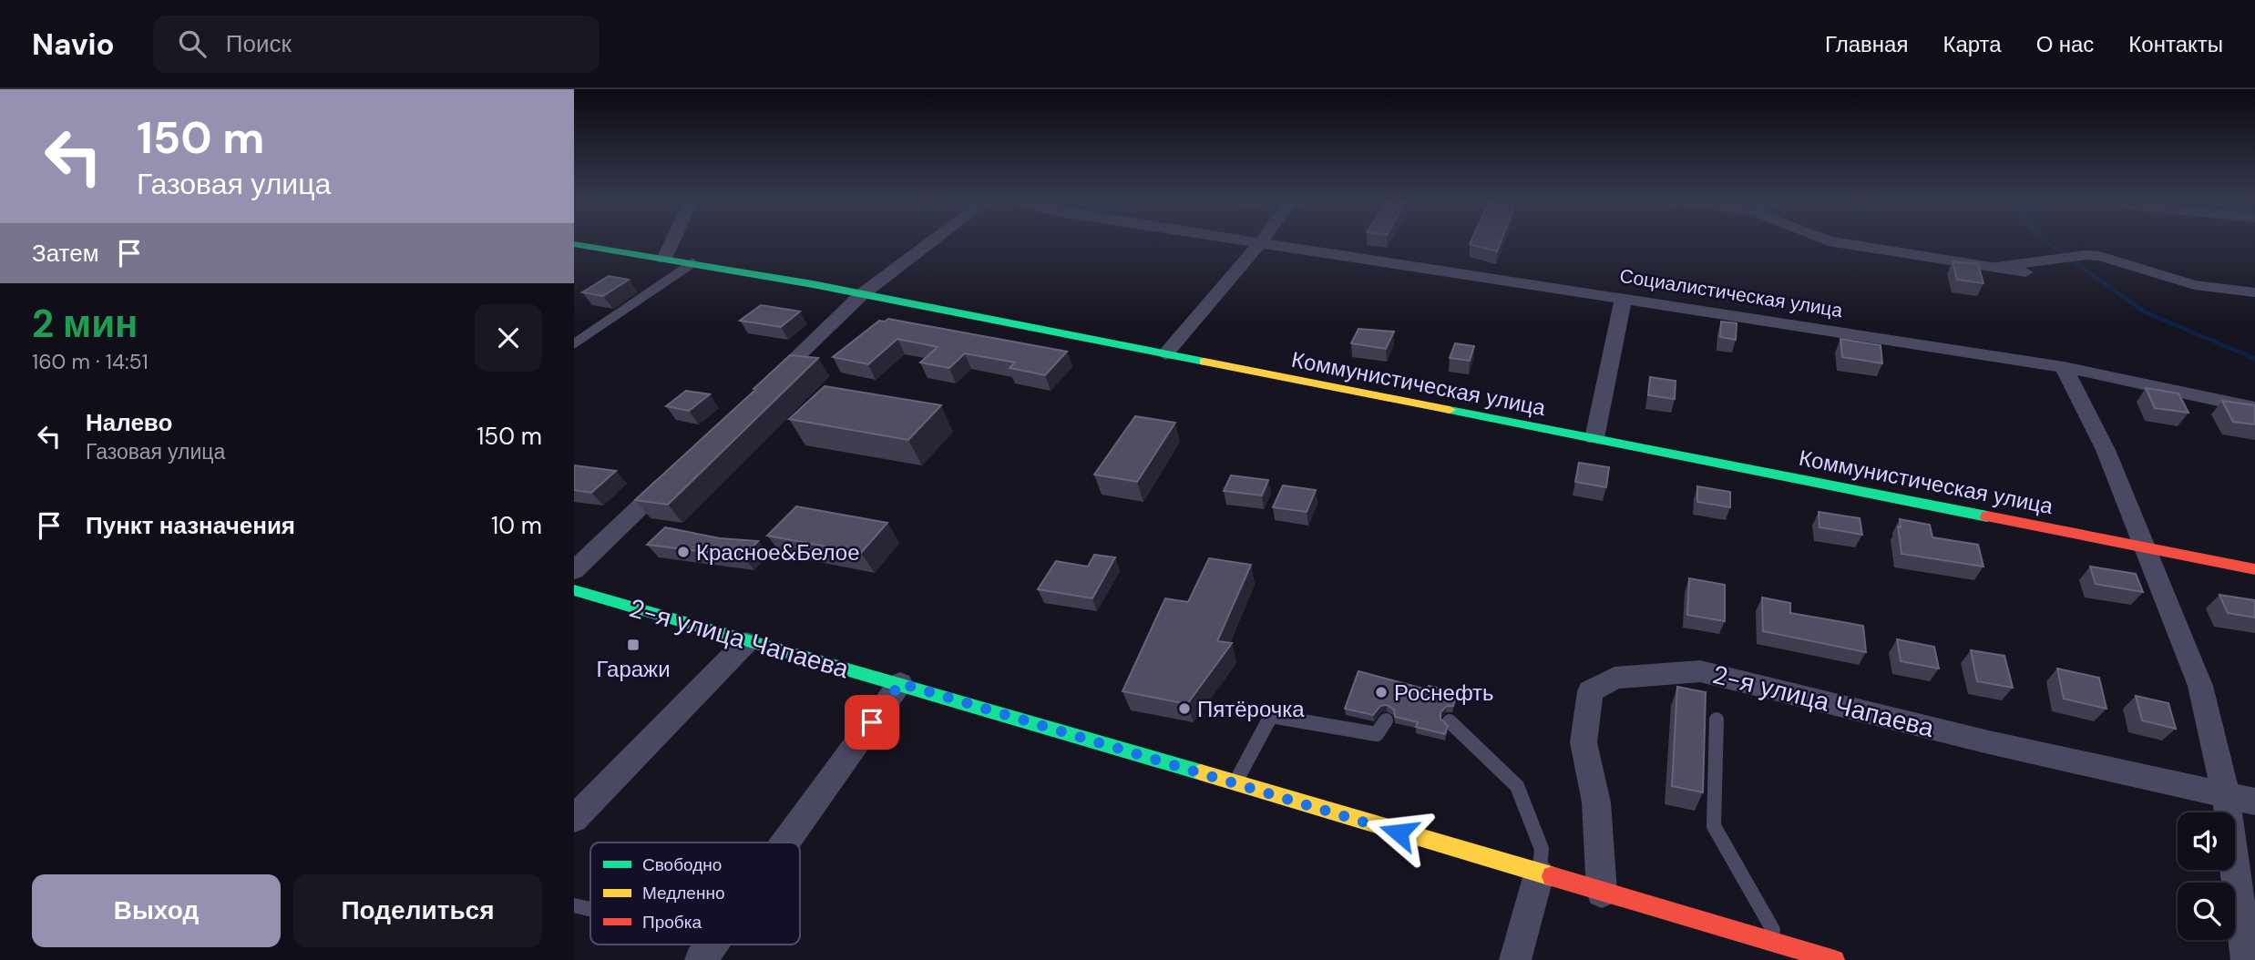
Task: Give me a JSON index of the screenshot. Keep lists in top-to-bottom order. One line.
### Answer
{"streets":{"street":["Социалистическая улица","Коммунистическая улица","2-я улица Чапаева"]},"places":{"other":["Красное&Белое","Роснефть","Пятёрочка"],"transit":["Гаражи"]},"legend":["Свободно","Медленно","Пробка"],"page":{"header":"Navio","search":"Поиск","nav":["Главная","Карта","О нас","Контакты"],"turn":["150 m","Газовая улица"],"then":"Затем","heading":["2 мин","160 m · 14:51"],"list":[{"name":"Налево","note":"Газовая улица","value":"150 m"},{"name":"Пункт назначения","value":"10 m"}],"buttons":["Выход","Поделиться"]}}
